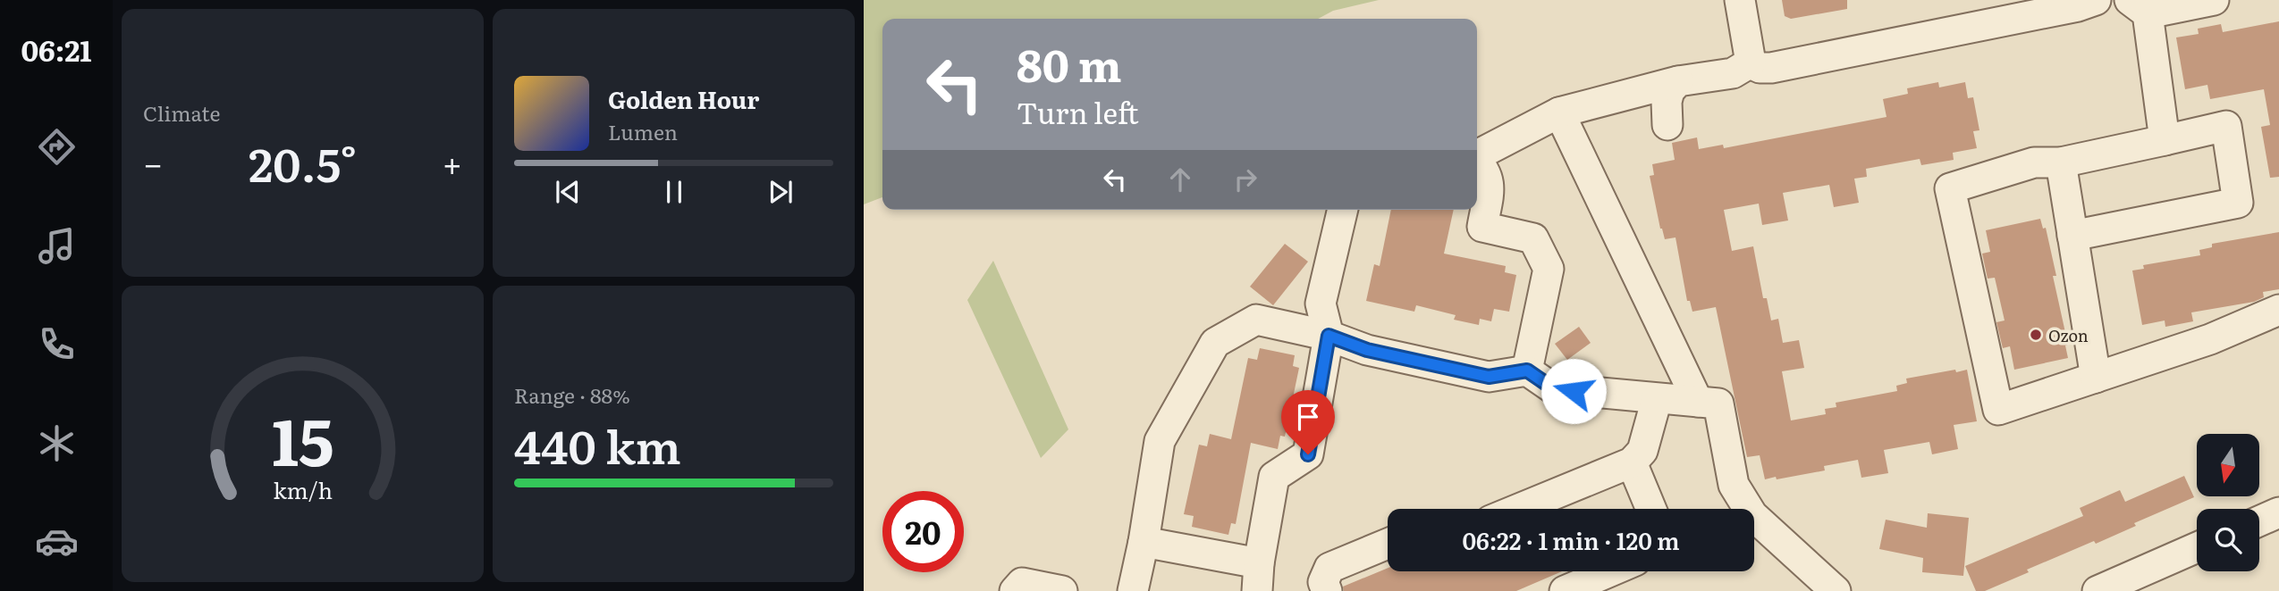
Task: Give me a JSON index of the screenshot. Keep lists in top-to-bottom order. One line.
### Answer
{"places":["Ozon"],"north":"bottom","page":{"tabs":"06:21","tile":["Climate",["Range · 88%","440 km"]],"turn":["80 m","Turn left"],"song":["Golden Hour","Lumen"],"heat":["−","20.5°","+"],"limit":"20","trip":"06:22 · 1 min · 120 m","gauge":["15","km/h"]}}
